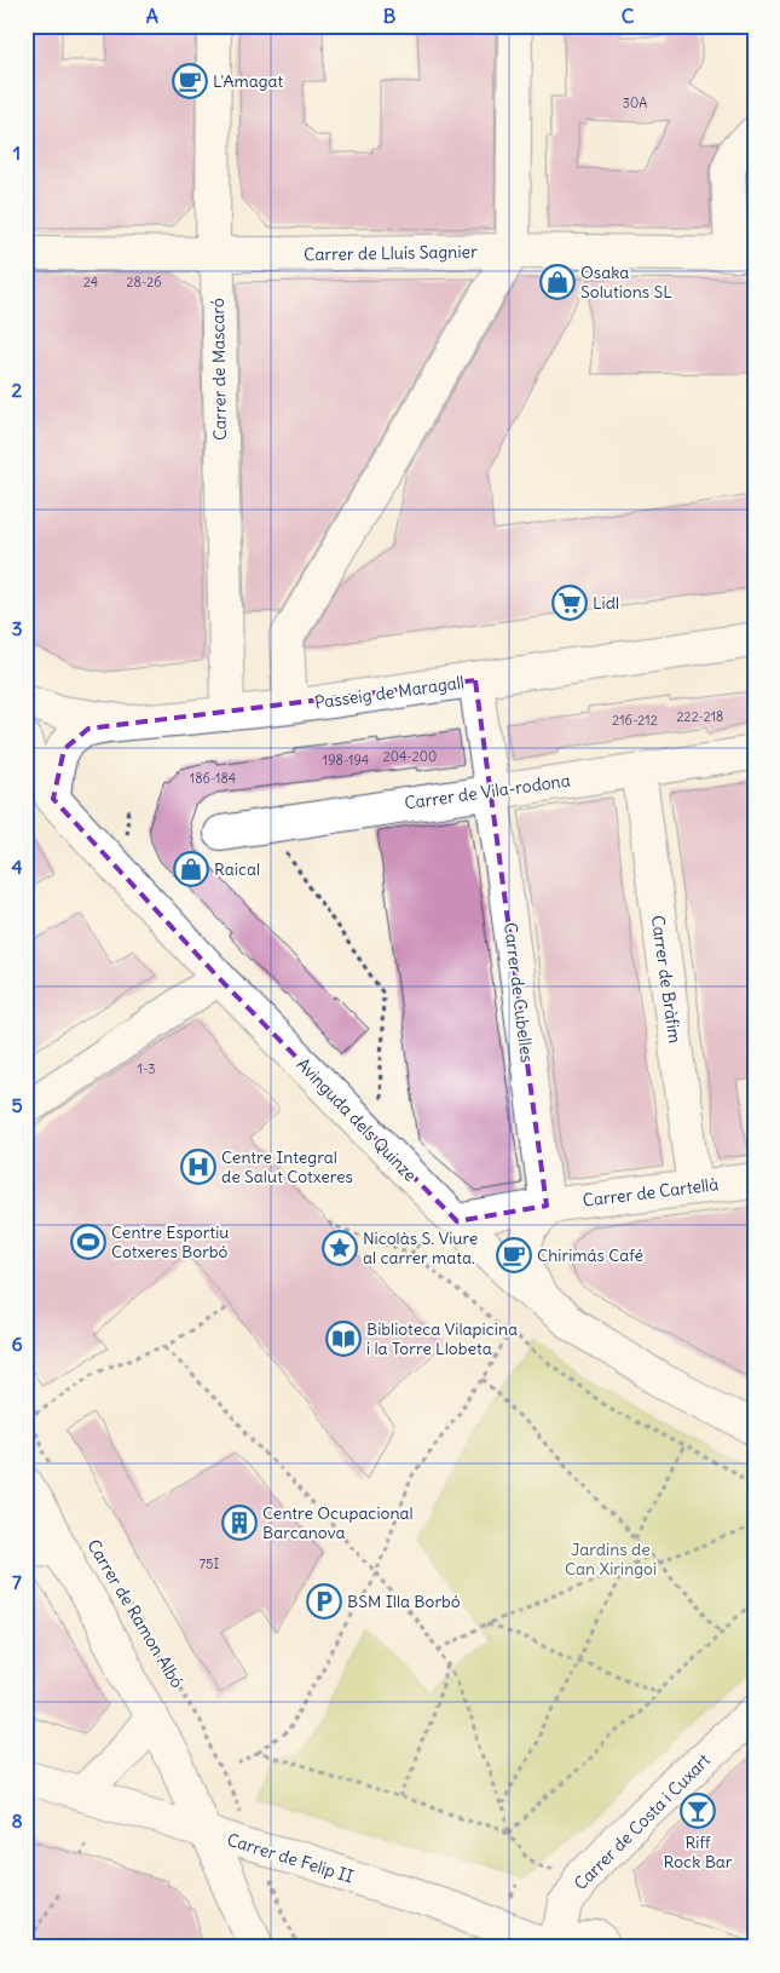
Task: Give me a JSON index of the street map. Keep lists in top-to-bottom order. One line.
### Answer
{"streets":{"street":["Carrer de Lluís Sagnier","Carrer de Mascaró","Passeig de Maragall","Carrer de Vila-rodona","Carrer de Bràfim","Carrer de Cubelles","Avinguda dels Quinze","Carrer de Cartellà","Carrer de Ramon Albó","Carrer de Costa i Cuxart","Carrer de Felip II"]},"crossings":[["Carrer de Lluís Sagnier","Carrer de Mascaró"],["Carrer de Mascaró","Passeig de Maragall"],["Passeig de Maragall","Carrer de Cubelles"],["Carrer de Vila-rodona","Carrer de Bràfim"],["Carrer de Vila-rodona","Carrer de Cubelles"],["Carrer de Bràfim","Carrer de Cartellà"],["Carrer de Cubelles","Carrer de Cartellà"],["Avinguda dels Quinze","Carrer de Cartellà"],["Carrer de Ramon Albó","Carrer de Felip II"],["Carrer de Costa i Cuxart","Carrer de Felip II"]],"parks":["Jardins de Can Xiringoi"],"places":{"cafe":["L'Amagat","Chirimás Café"],"shop":["Osaka Solutions SL","Raical"],"supermarket":["Lidl"],"hospital":["Centre Integral de Salut Cotxeres"],"sports":["Centre Esportiu Cotxeres Borbó"],"place":["Nicolàs S. Viure al carrer mata."],"library":["Biblioteca Vilapicina i la Torre Llobeta"],"building":["Centre Ocupacional Barcanova"],"parking":["BSM Illa Borbó"],"bar":["Riff Rock Bar"]},"house_numbers":["30A","24","28-26","222-218","216-212","204-200","198-194","186-184","1-3","75I"],"grid":{"columns":["A","B","C"],"rows":["1","2","3","4","5","6","7","8"]}}
